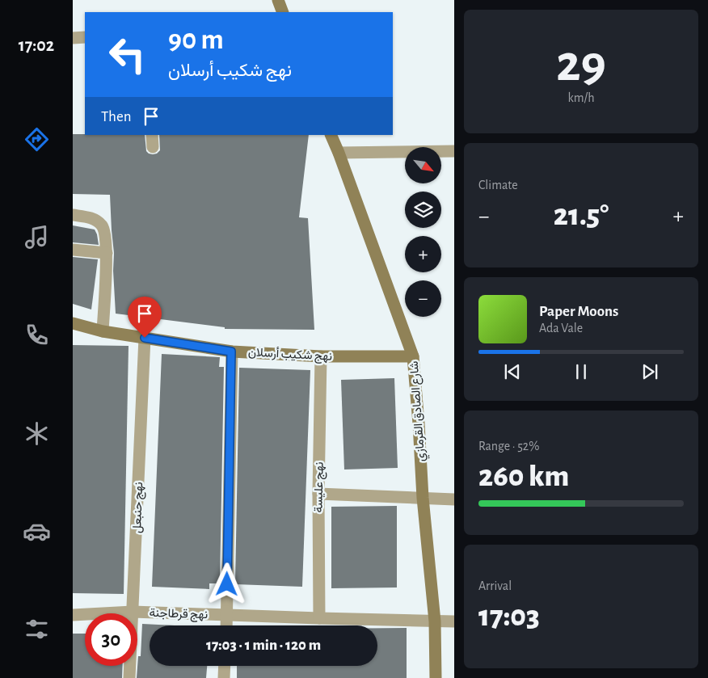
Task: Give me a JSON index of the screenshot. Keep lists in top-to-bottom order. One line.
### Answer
{"streets":{"main road":["نهج شكيب أرسلان","شارع الصادق القرمازي"],"street":["نهج عليسة","نهج حنبعل","نهج قرطاجنة"]},"crossings":[["نهج شكيب أرسلان","شارع الصادق القرمازي"],["نهج شكيب أرسلان","نهج عليسة"],["نهج شكيب أرسلان","نهج حنبعل"],["شارع الصادق القرمازي","نهج قرطاجنة"],["نهج عليسة","نهج قرطاجنة"],["نهج حنبعل","نهج قرطاجنة"]],"north":"bottom right","page":{"tabs":"17:02","tile":[["29","km/h"],"Climate",["Range · 52%","260 km"],["Arrival","17:03"]],"turn":["90 m","نهج شكيب أرسلان"],"then":"Then","map_buttons":["+","−"],"heat":["−","21.5°","+"],"song":["Paper Moons","Ada Vale"],"limit":"30","trip":"17:03 · 1 min · 120 m"}}
